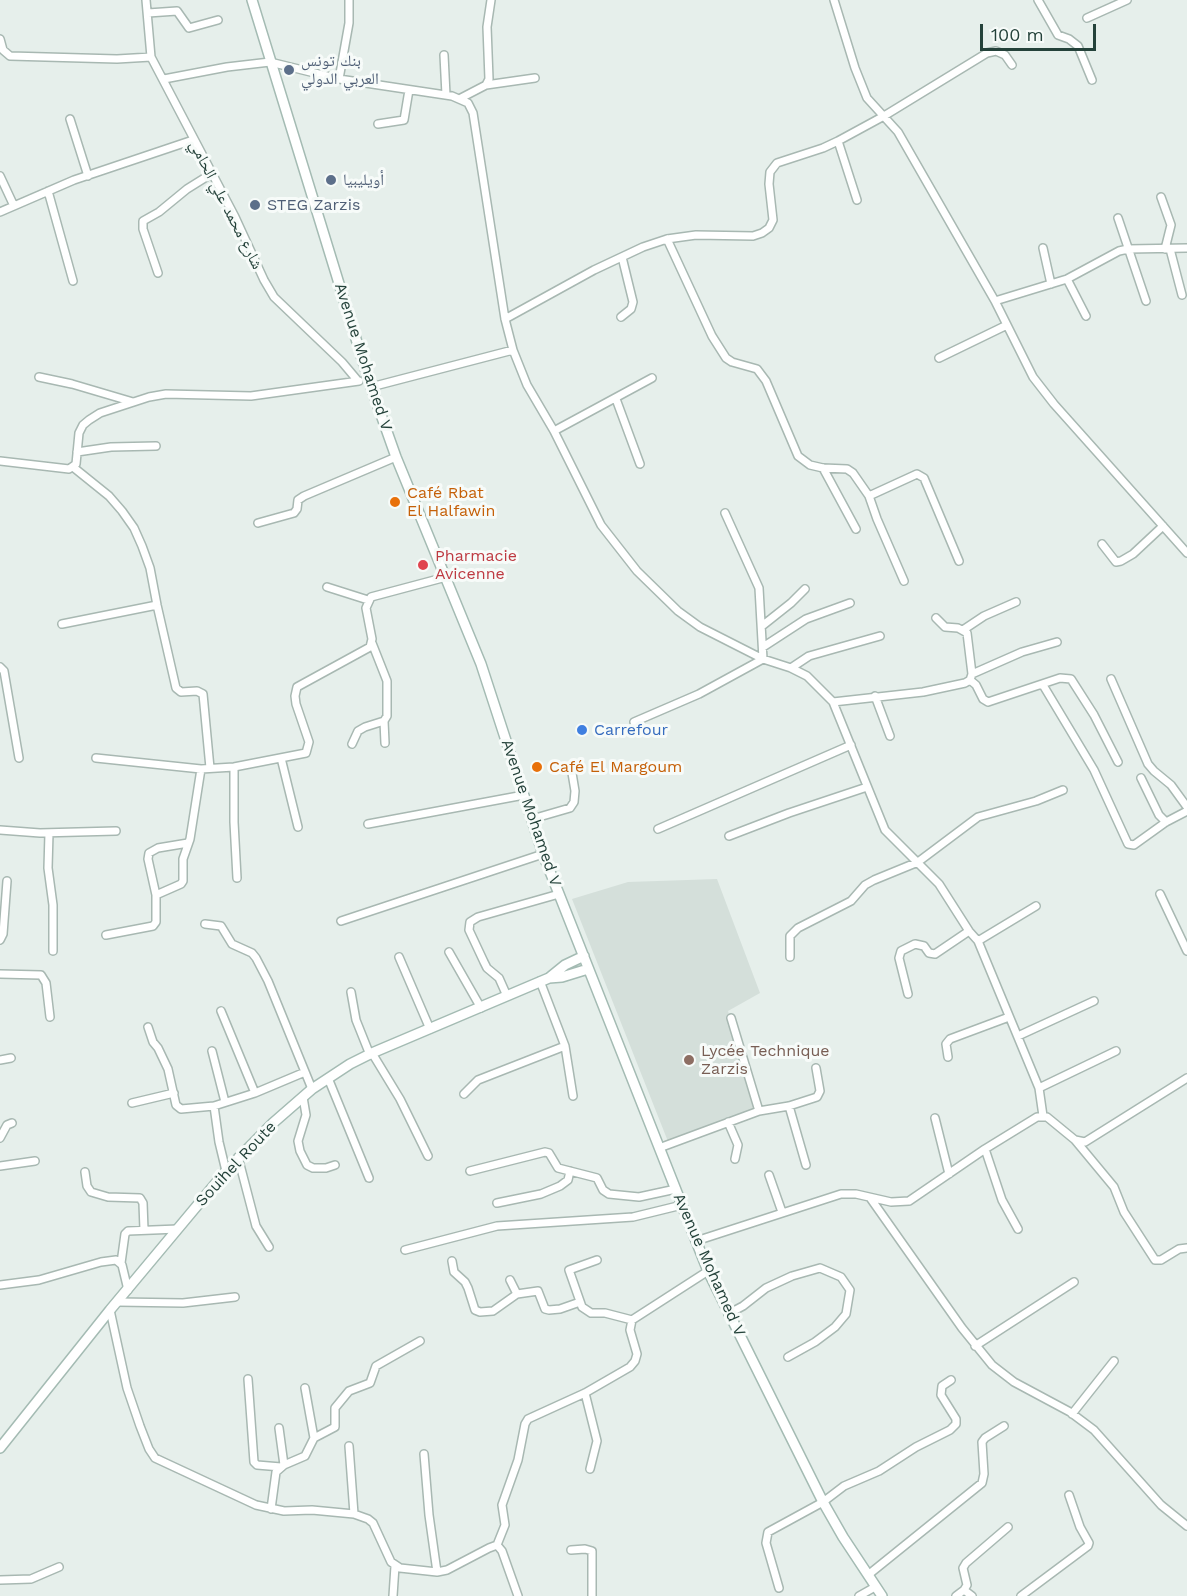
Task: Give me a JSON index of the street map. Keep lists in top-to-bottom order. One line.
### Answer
{"streets":{"main road":["Avenue Mohamed V","Souihel Route"],"street":["شارع محمد علي الحامي"]},"places":["بنك تونس العربي الدولي","أويليبيا","STEG Zarzis","Café Rbat El Halfawin","Pharmacie Avicenne","Carrefour","Café El Margoum","Lycée Technique Zarzis"],"scale_bar":"100 m"}
